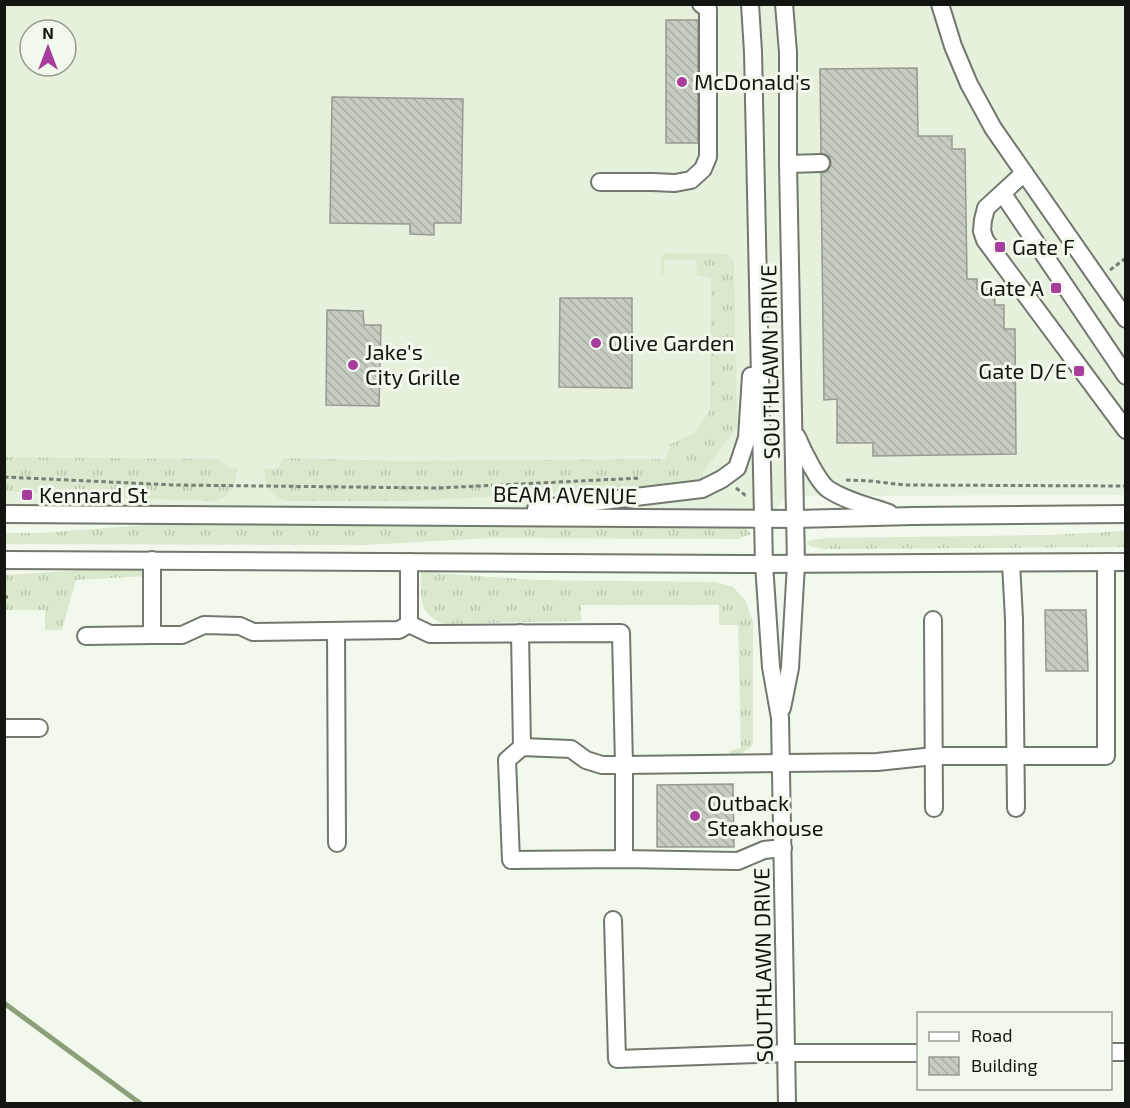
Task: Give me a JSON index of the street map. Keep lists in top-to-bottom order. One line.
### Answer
{"streets":{"street":["SOUTHLAWN DRIVE","BEAM AVENUE"]},"crossings":[["SOUTHLAWN DRIVE","BEAM AVENUE"]],"places":{"other":["McDonald's","Olive Garden","Jake's City Grille","Outback Steakhouse"],"transit":["Gate F","Gate A","Gate D/E","Kennard St"]},"legend":["Road","Building"],"north":"top"}
